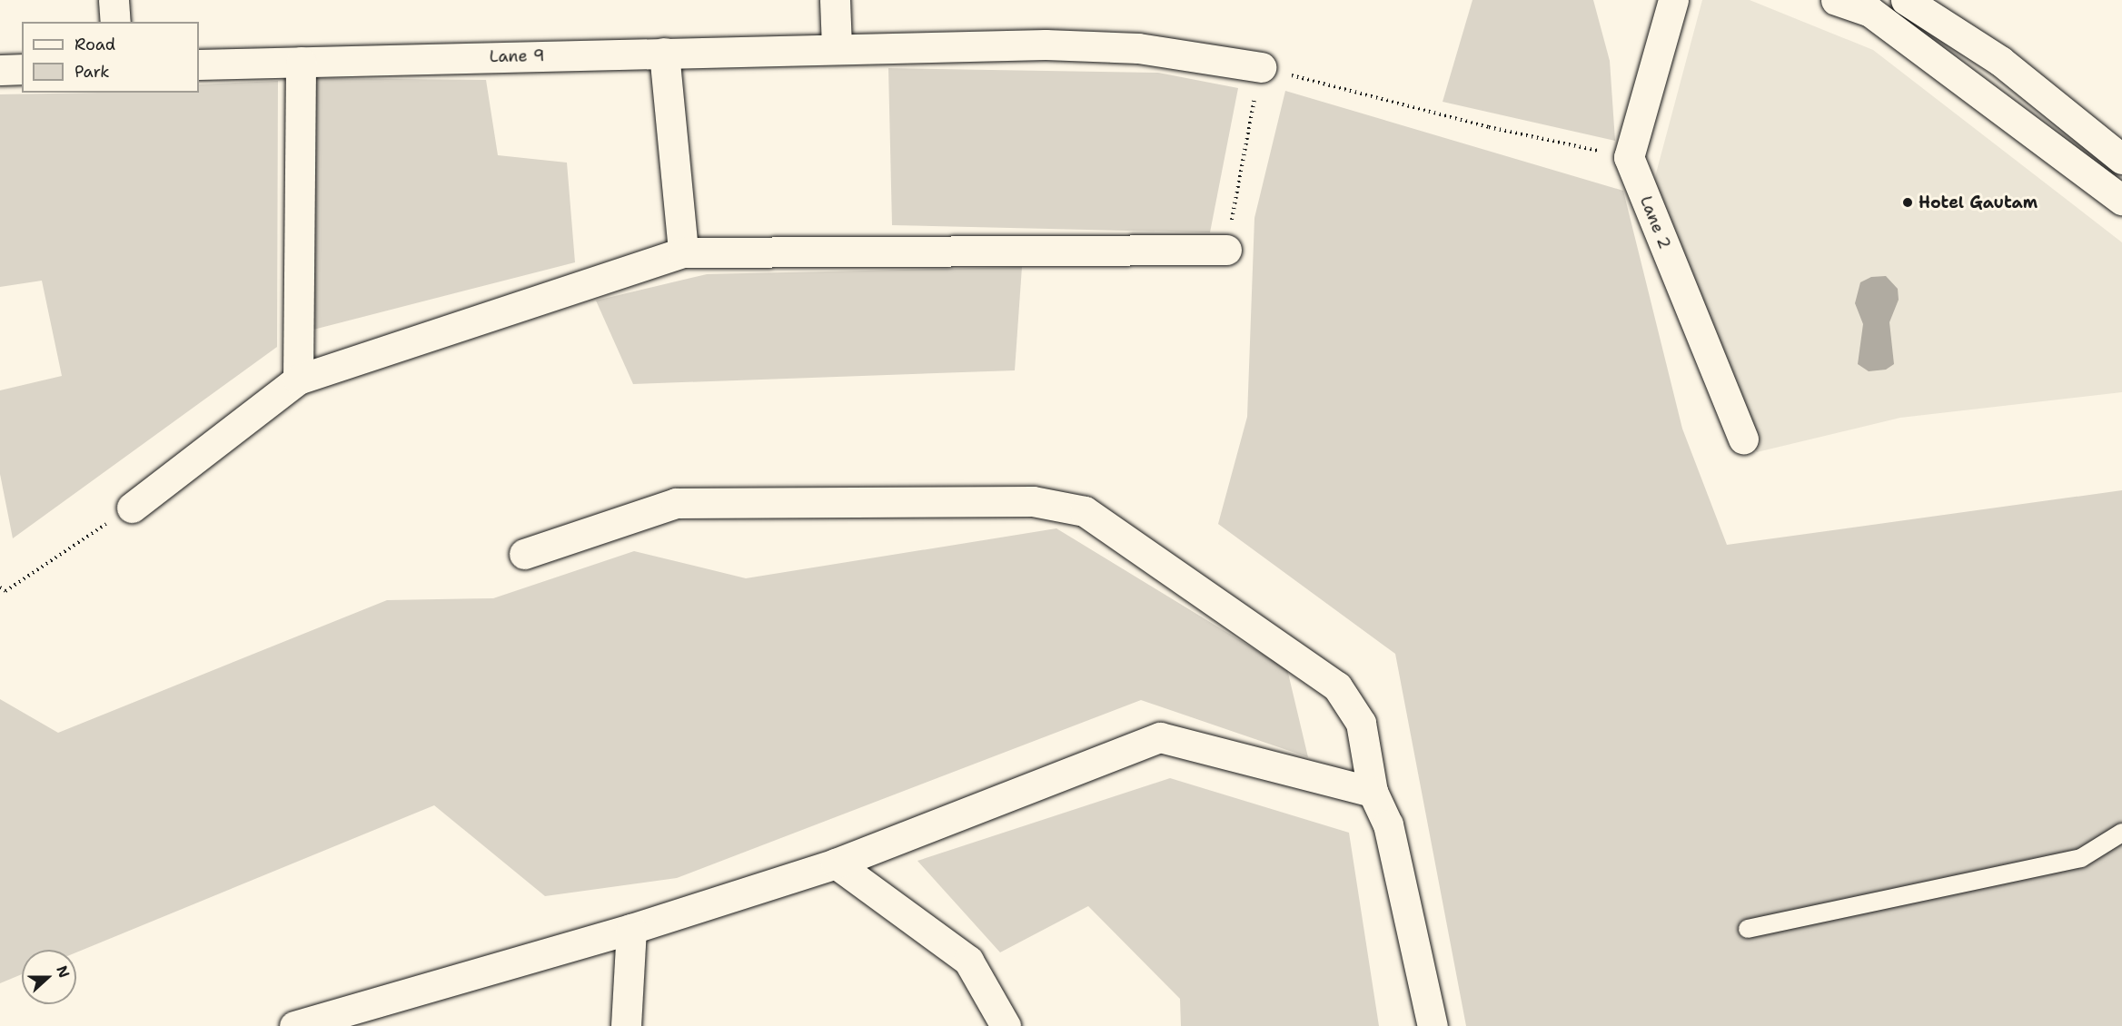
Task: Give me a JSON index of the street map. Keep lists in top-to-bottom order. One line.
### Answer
{"streets":{"street":["Lane 9","Lane 2"]},"places":["Hotel Gautam"],"legend":["Road","Park"],"north":"right"}
